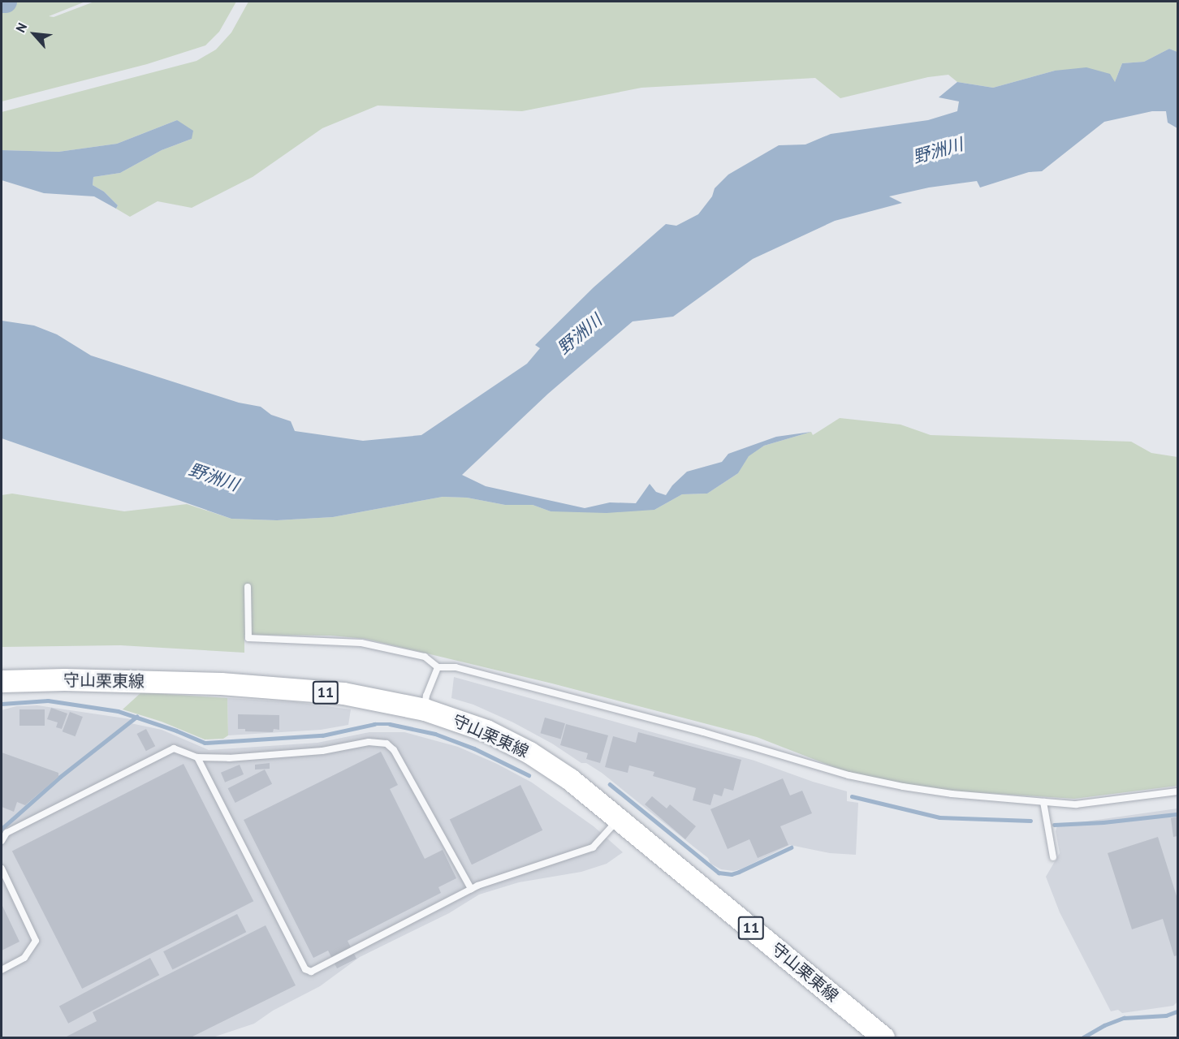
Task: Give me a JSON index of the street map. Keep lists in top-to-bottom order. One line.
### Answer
{"streets":{"main road":["守山栗東線","11"]},"water":["野洲川"],"north":"top left"}
